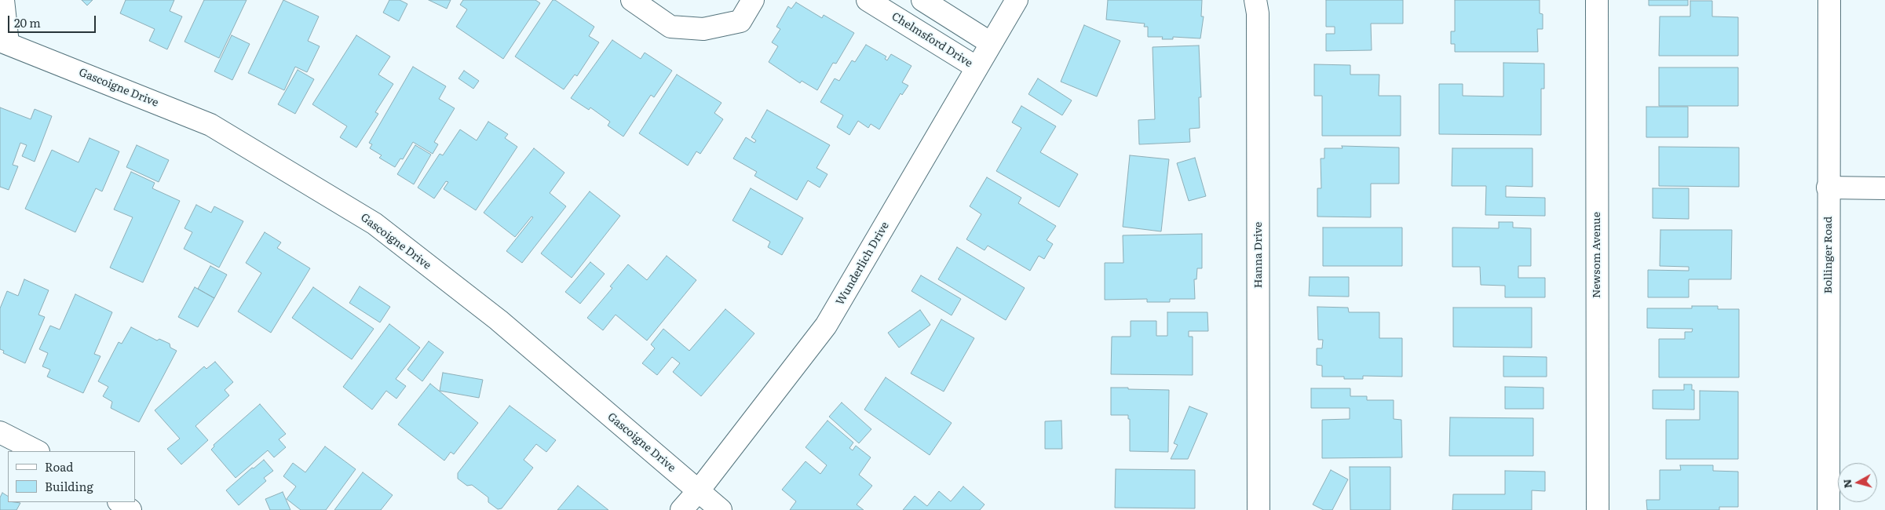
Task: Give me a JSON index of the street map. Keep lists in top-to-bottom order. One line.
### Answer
{"streets":{"street":["Chelmsford Drive","Gascoigne Drive","Hanna Drive","Newsom Avenue","Bollinger Road","Wunderlich Drive"]},"crossings":[["Chelmsford Drive","Wunderlich Drive"],["Gascoigne Drive","Wunderlich Drive"]],"legend":["Road","Building"],"scale_bar":"20 m","north":"left"}
